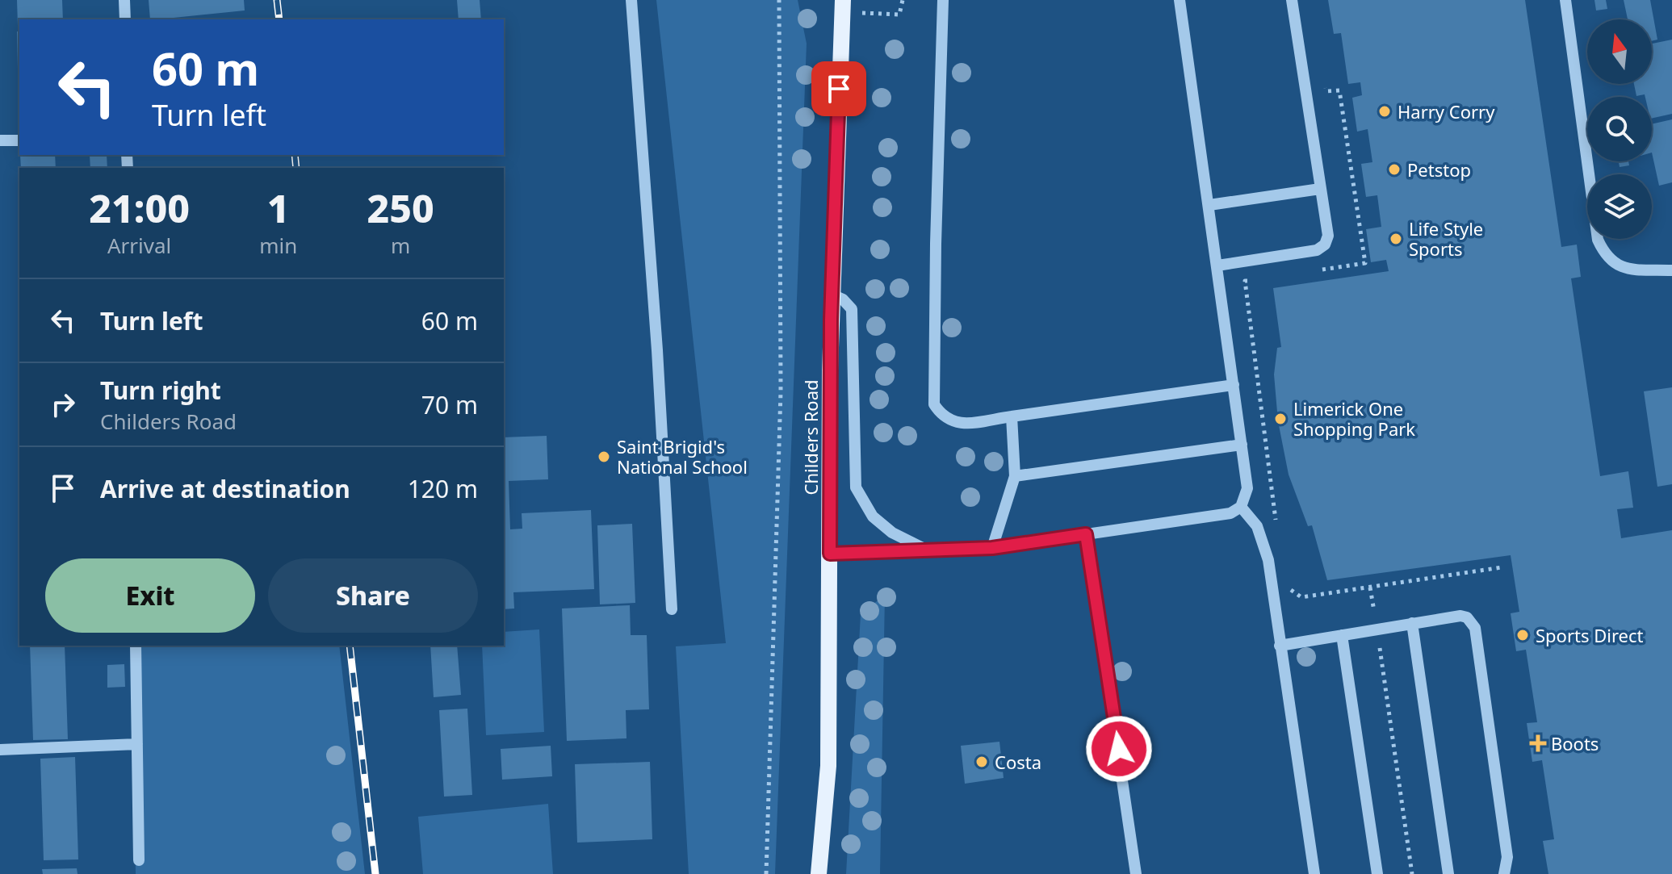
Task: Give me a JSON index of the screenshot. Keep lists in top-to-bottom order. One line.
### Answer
{"streets":{"main road":["Childers Road"]},"places":{"other":["Harry Corry","Petstop","Life Style Sports","Limerick One Shopping Park","Saint Brigid's National School","Sports Direct","Costa"],"health":["Boots"]},"north":"top","page":{"turn":["60 m","Turn left"],"eta":["21:00","Arrival","1","min","250","m"],"list":[{"name":"Turn left","value":"60 m"},{"name":"Turn right","note":"Childers Road","value":"70 m"},{"name":"Arrive at destination","value":"120 m"}],"buttons":["Exit","Share"]}}
